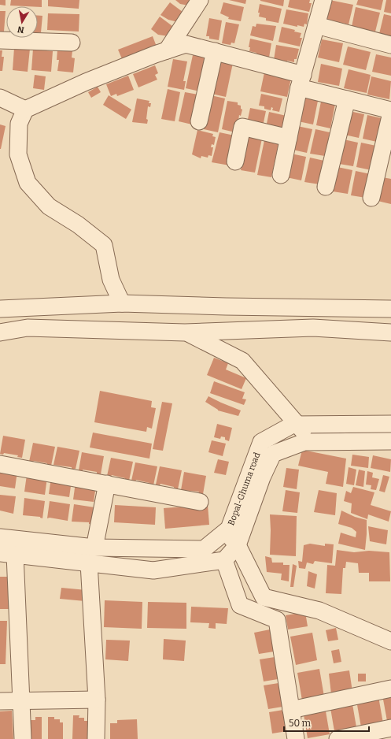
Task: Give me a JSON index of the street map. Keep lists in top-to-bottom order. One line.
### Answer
{"streets":{"street":["Bopal-Ghuma road"]},"scale_bar":"50 m","north":"bottom"}
